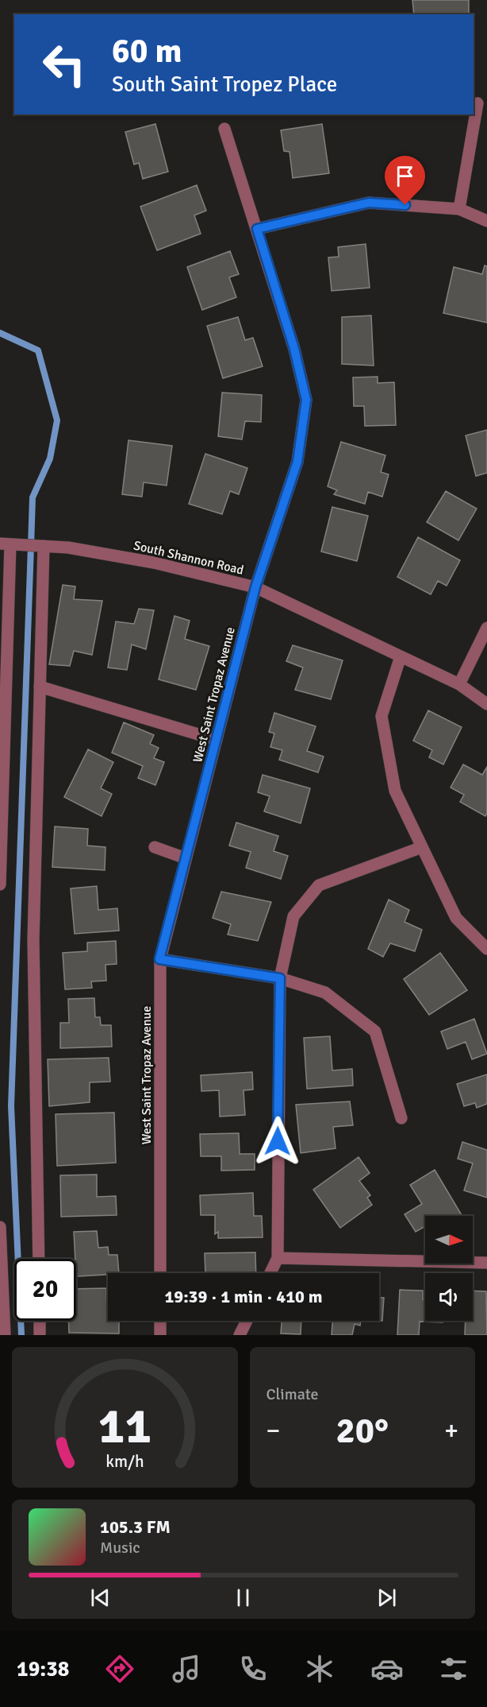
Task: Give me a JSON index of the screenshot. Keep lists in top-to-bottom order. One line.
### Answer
{"streets":{"street":["South Shannon Road","West Saint Tropaz Avenue"]},"crossings":[["South Shannon Road","West Saint Tropaz Avenue"]],"north":"right","page":{"turn":["60 m","South Saint Tropez Place"],"limit":"20","trip":"19:39 · 1 min · 410 m","tile":"Climate","heat":["−","20°","+"],"song":["105.3 FM","Music"],"tabs":"19:38","gauge":["11","km/h"]}}
